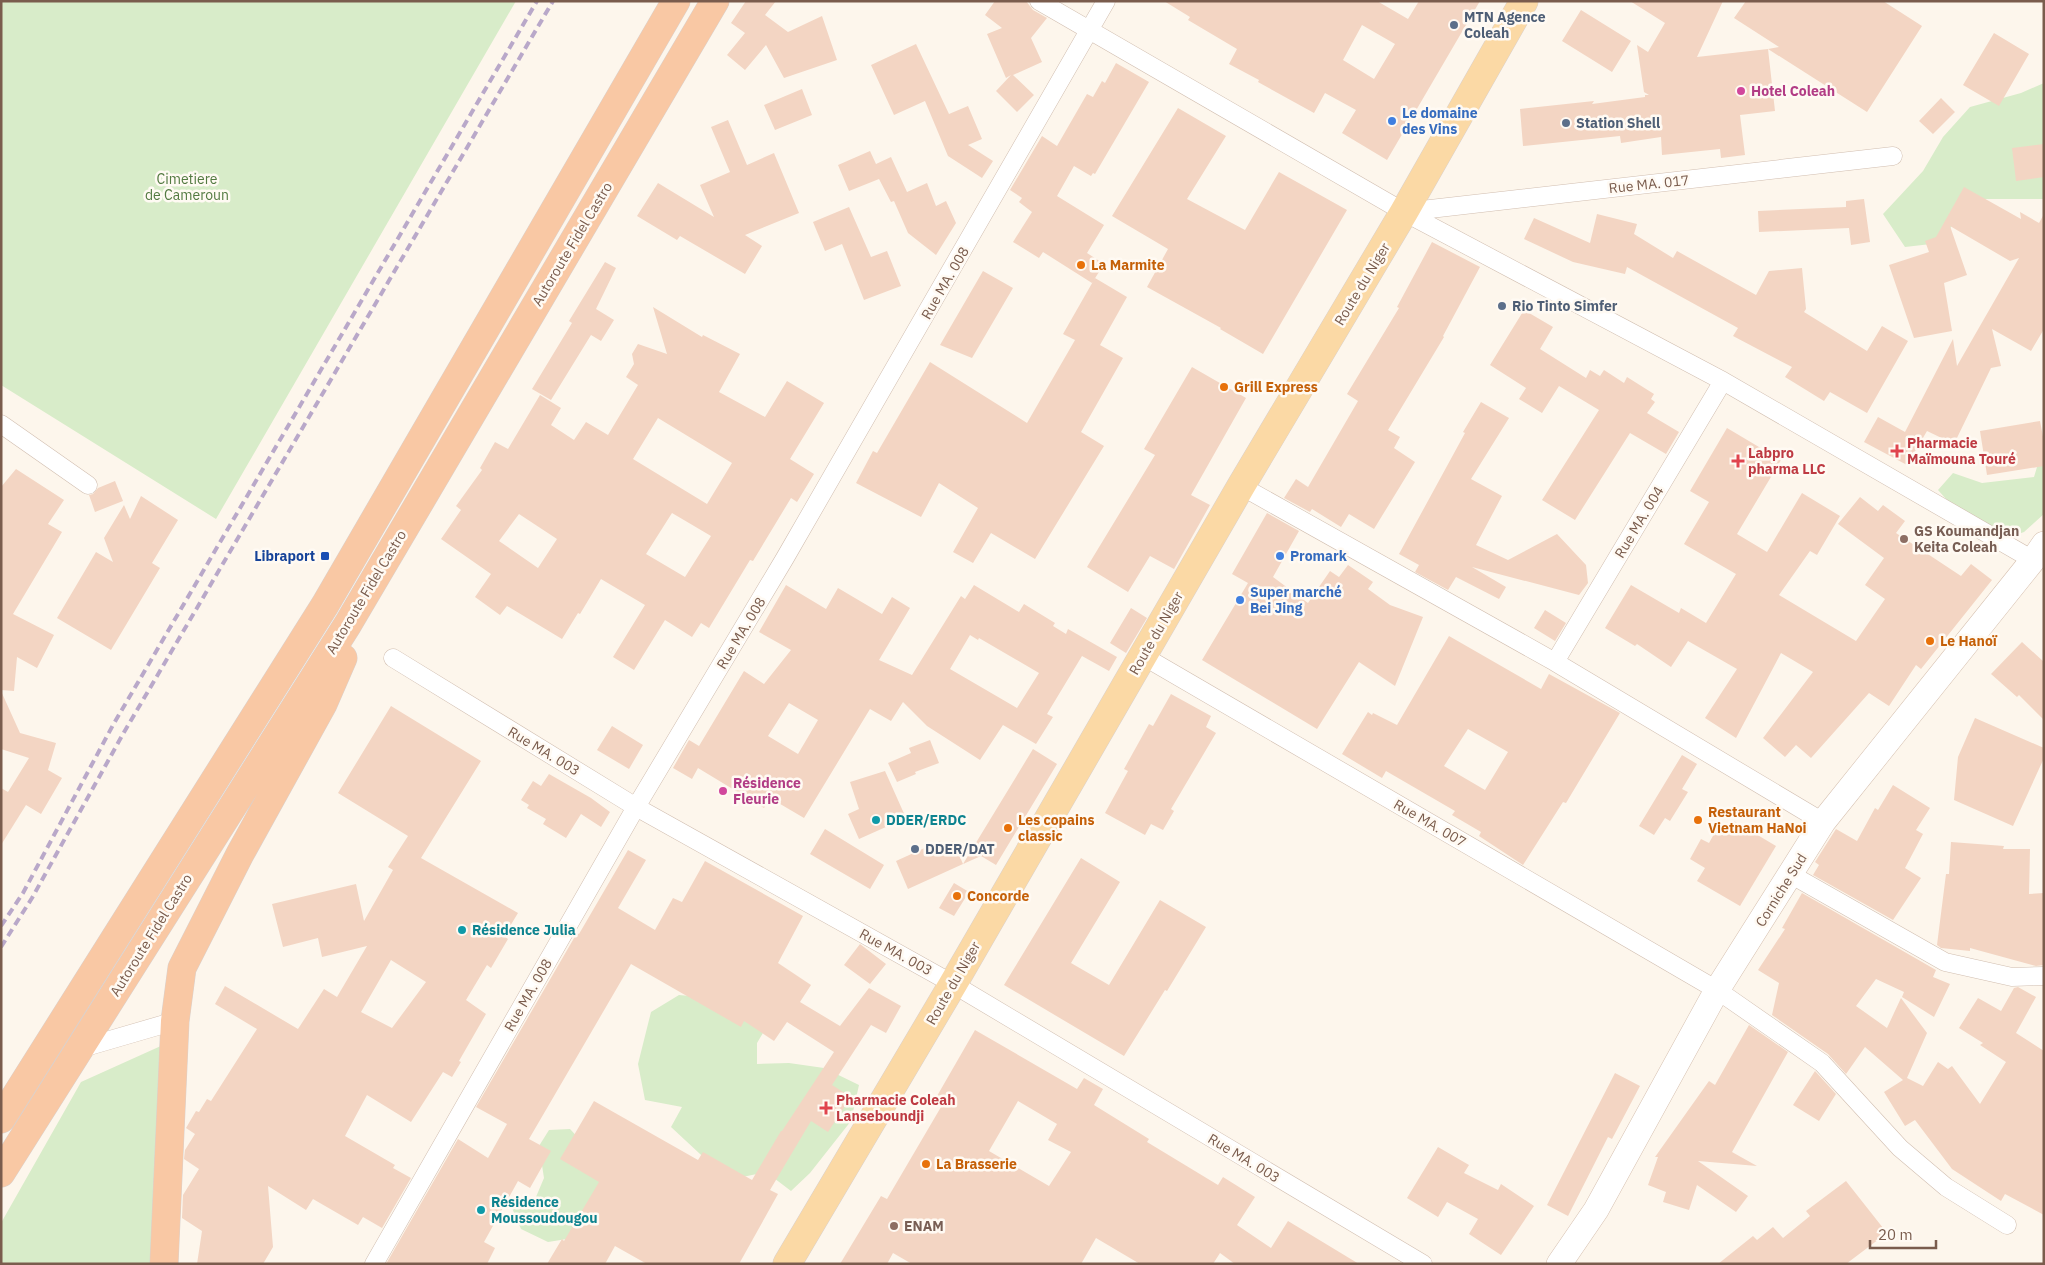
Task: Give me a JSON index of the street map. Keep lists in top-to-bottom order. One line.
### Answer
{"streets":{"highway":["Autoroute Fidel Castro"],"main road":["Route du Niger","Corniche Sud"],"street":["Rue MA. 017","Rue MA. 008","Rue MA. 004","Rue MA. 003","Rue MA. 007"]},"crossings":[["Rue MA. 017","Route du Niger"],["Rue MA. 008","Rue MA. 003"],["Route du Niger","Rue MA. 003"],["Route du Niger","Rue MA. 007"],["Rue MA. 007","Corniche Sud"]],"parks":["Cimetiere de Cameroun"],"places":{"other":["MTN Agence Coleah","Hotel Coleah","Le domaine des Vins","Station Shell","La Marmite","Rio Tinto Simfer","Grill Express","GS Koumandjan Keita Coleah","Promark","Super marché Bei Jing","Le Hanoï","Résidence Fleurie","DDER/ERDC","Restaurant Vietnam HaNoi","Les copains classic","DDER/DAT","Concorde","Résidence Julia","La Brasserie","Résidence Moussoudougou","ENAM"],"health":["Pharmacie Maïmouna Touré","Labpro pharma LLC","Pharmacie Coleah Lanseboundji"],"transit":["Libraport"]},"scale_bar":"20 m"}
